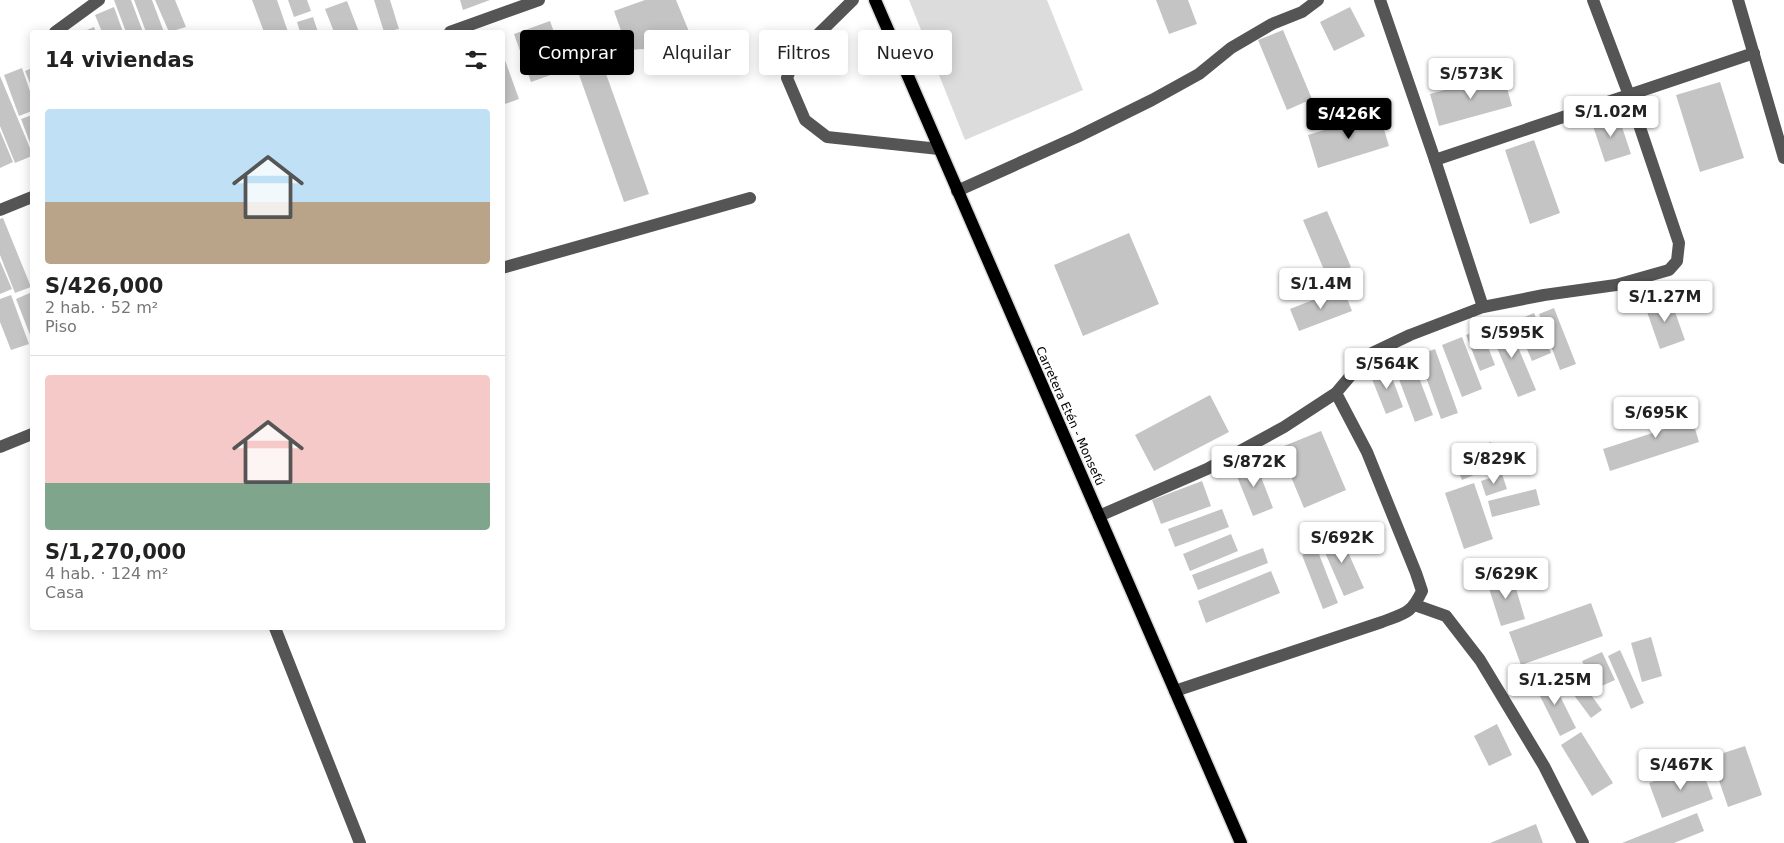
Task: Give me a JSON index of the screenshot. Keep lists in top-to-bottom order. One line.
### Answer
{"streets":{"main road":["Carretera Etén - Monsefú"]},"page":{"chip":["Comprar","Alquilar","Filtros","Nuevo"],"heading":"14 viviendas","price":["S/573K","S/1.02M","S/426K","S/1.4M","S/1.27M","S/595K","S/564K","S/695K","S/829K","S/872K","S/692K","S/629K","S/1.25M","S/467K"],"list":[{"name":"S/426,000","note":"2 hab. · 52 m² · Piso"},{"name":"S/1,270,000","note":"4 hab. · 124 m² · Casa"}]}}
